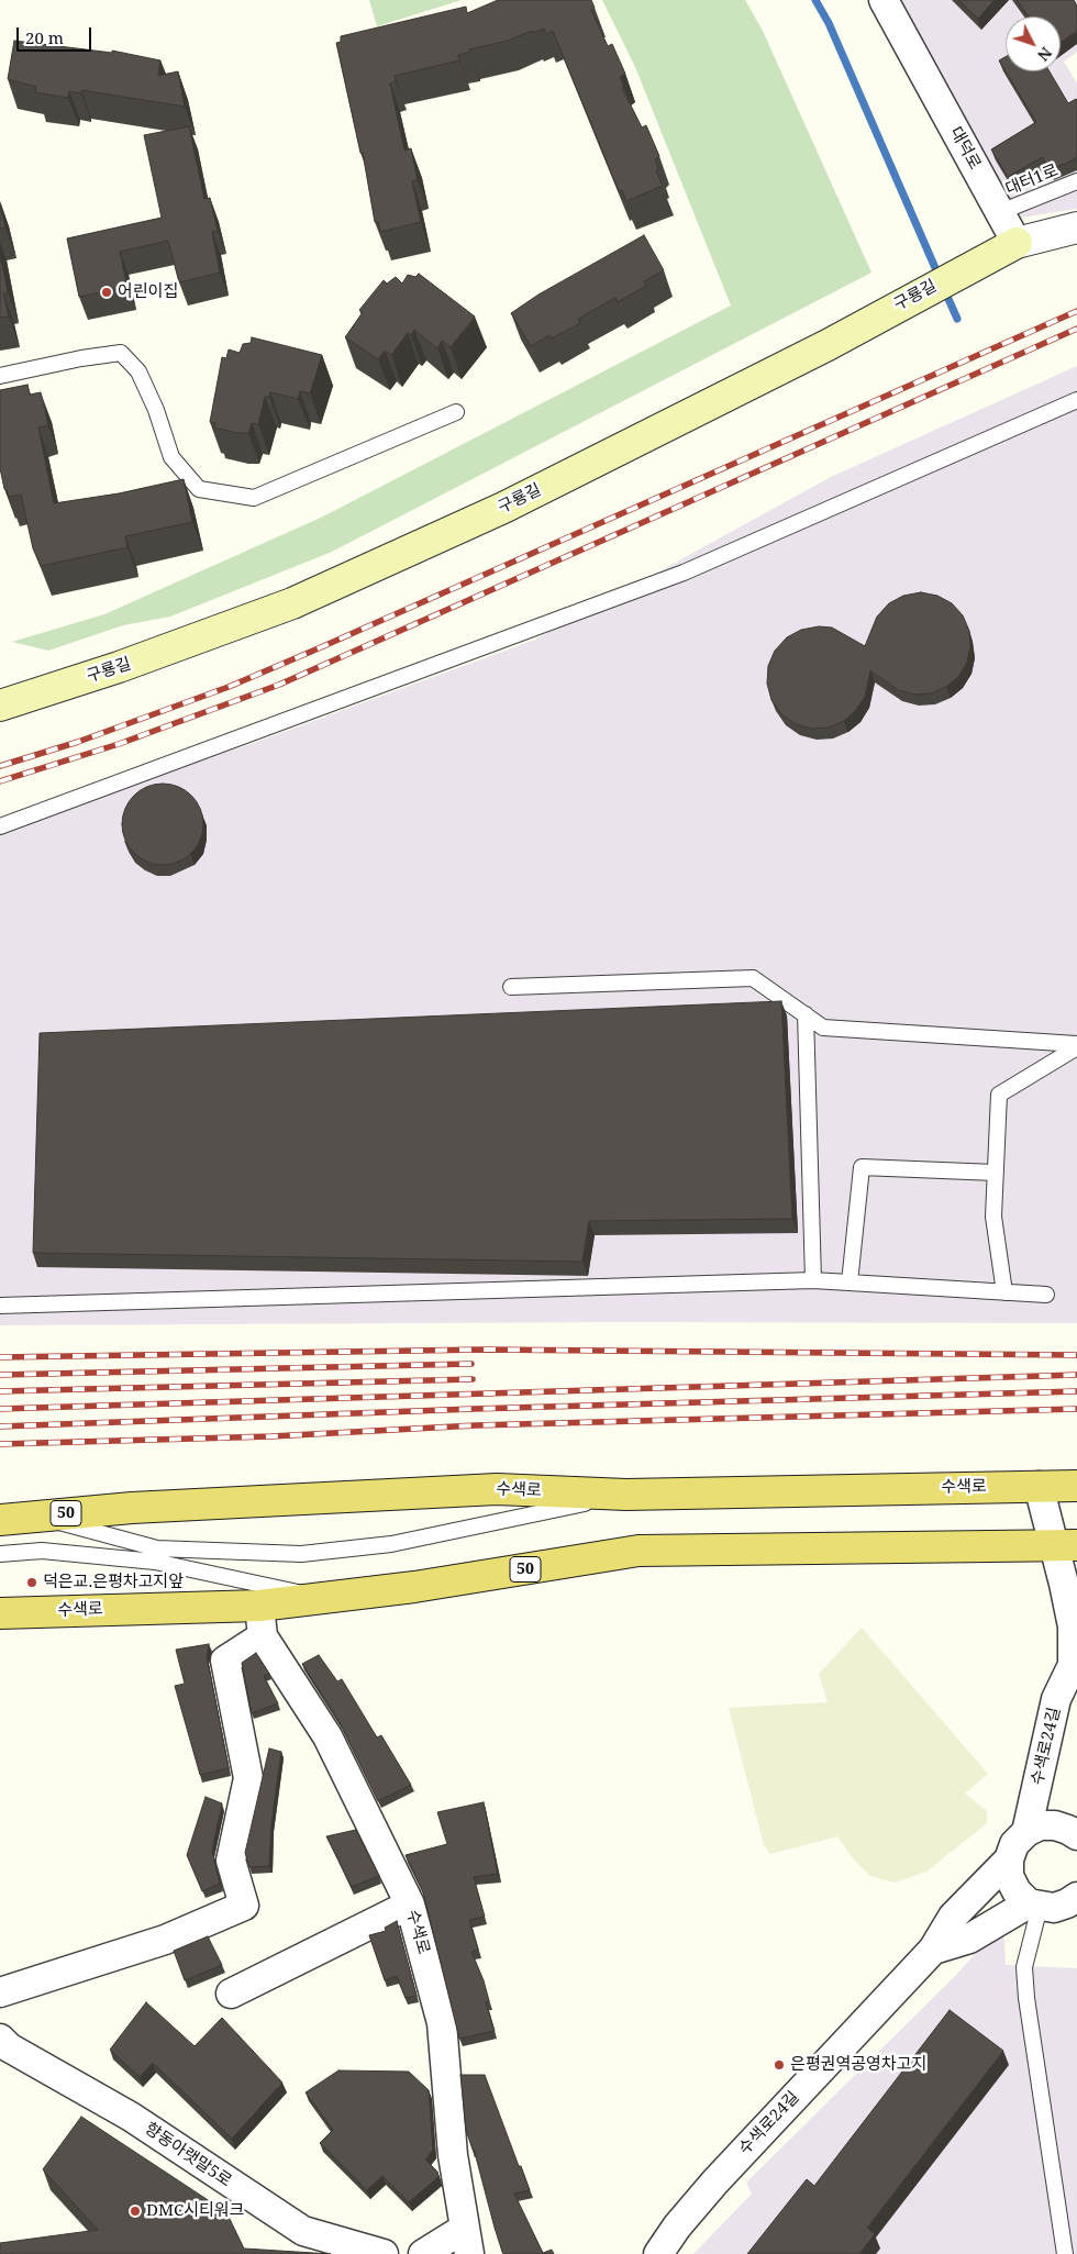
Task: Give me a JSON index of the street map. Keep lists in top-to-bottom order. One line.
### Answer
{"streets":{"main road":["구룡길","수색로","50"],"street":["대덕로","수색로24길","향동아랫말5로"],"lane":["대터1로"]},"crossings":[["대덕로","대터1로"],["대덕로","구룡길"],["수색로","수색로24길"]],"places":["어린이집","덕은교.은평차고지앞","은평권역공영차고지","DMC시티워크"],"scale_bar":"20 m","north":"bottom right"}
